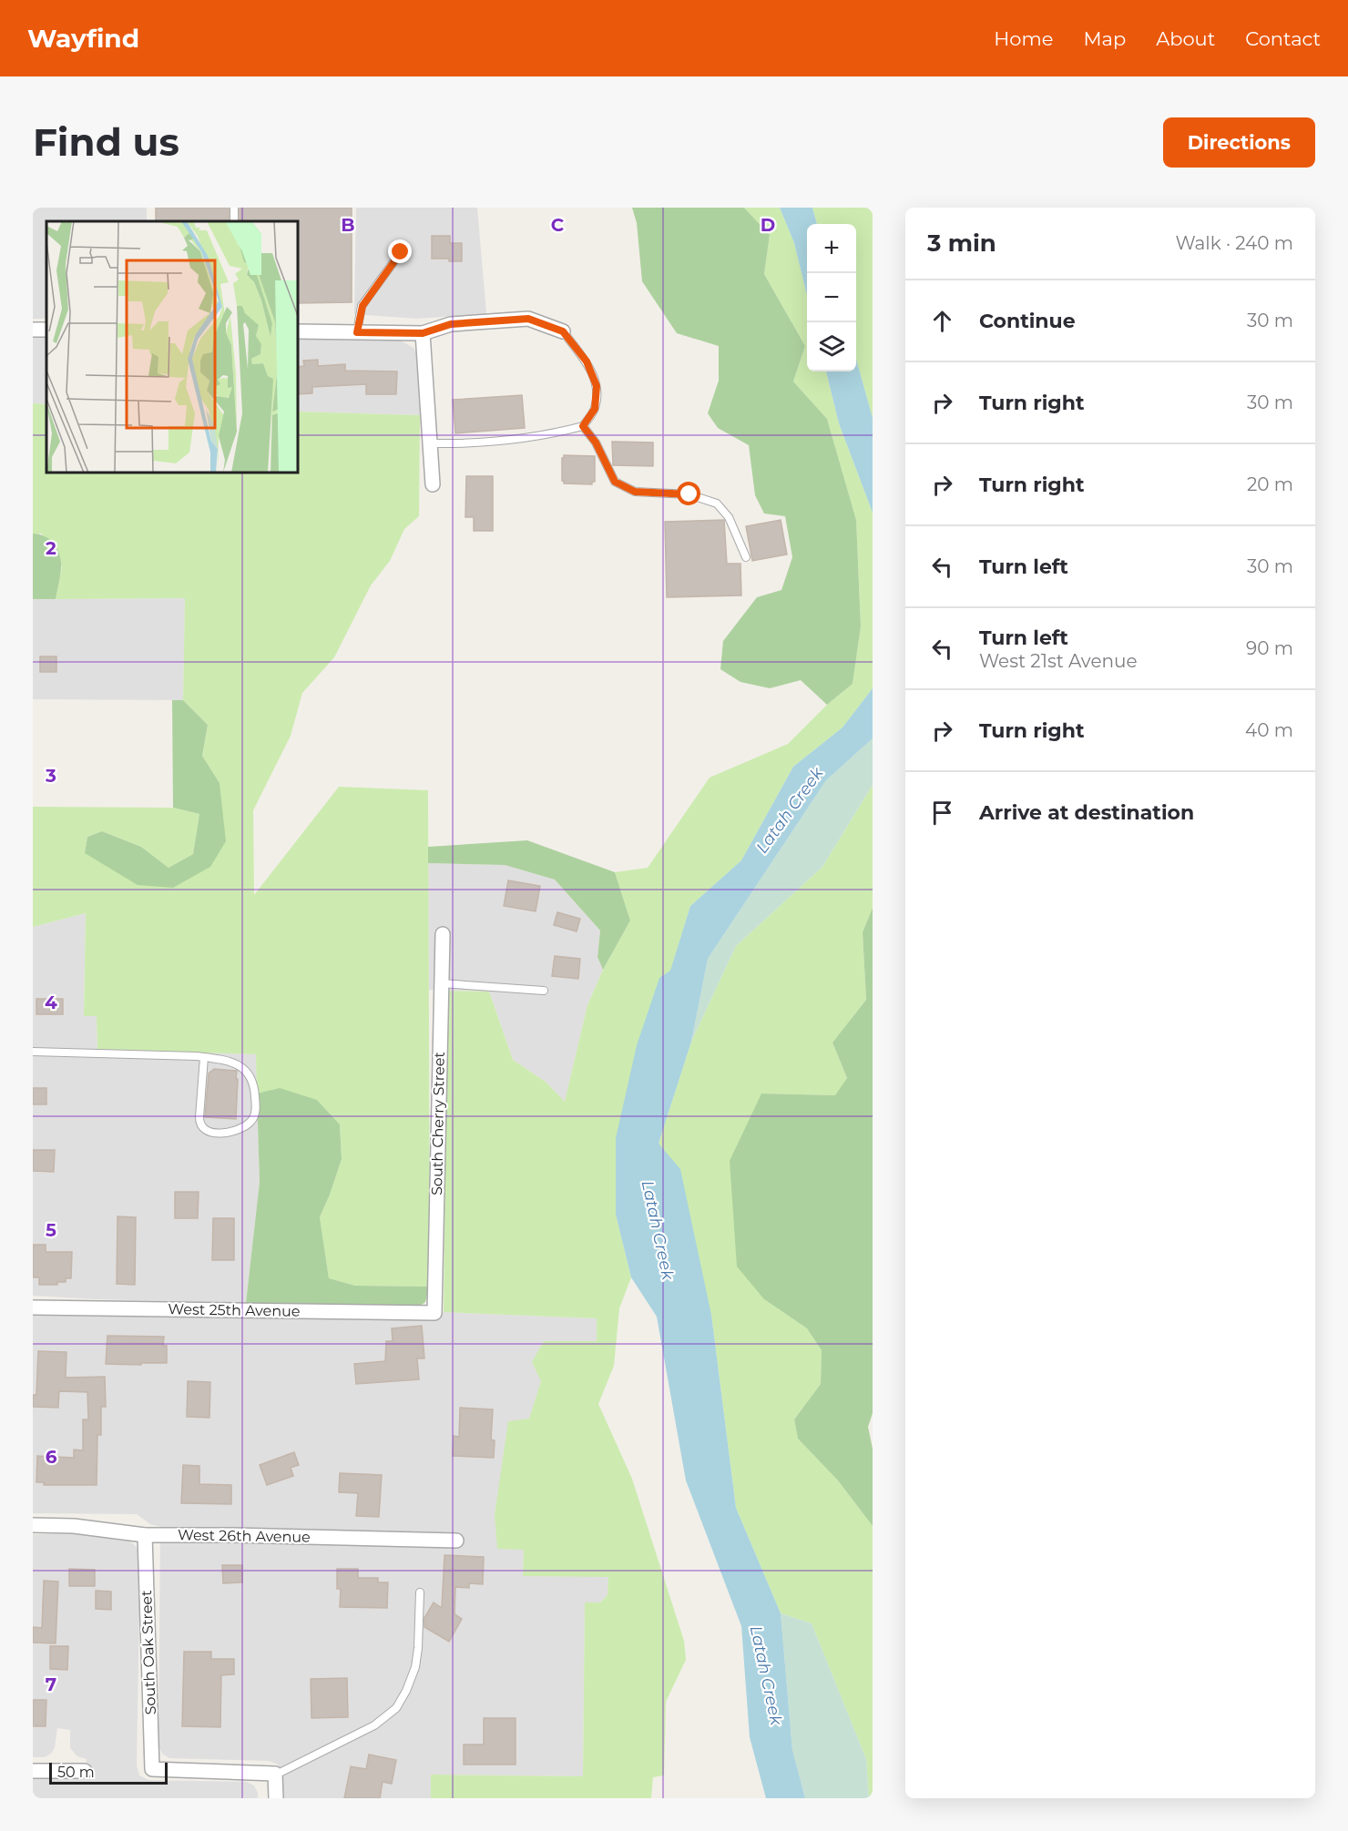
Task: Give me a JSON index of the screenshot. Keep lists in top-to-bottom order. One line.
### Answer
{"streets":{"street":["South Cherry Street","West 25th Avenue","West 26th Avenue","South Oak Street"]},"crossings":[["South Cherry Street","West 25th Avenue"],["West 26th Avenue","South Oak Street"]],"water":["Latah Creek"],"scale_bar":"50 m","page":{"header":"Wayfind","nav":["Home","Map","About","Contact"],"buttons":"Directions","title":"Find us","heading":["3 min","Walk · 240 m"],"map_buttons":["+","−"],"list":[["Continue","30 m"],["Turn right","30 m"],["Turn right","20 m"],["Turn left","30 m"],["Turn left","West 21st Avenue","90 m"],["Turn right","40 m"],"Arrive at destination"],"scale":"50 m"},"grid":{"columns":["B","C","D"],"rows":["2","3","4","5","6","7"]}}
